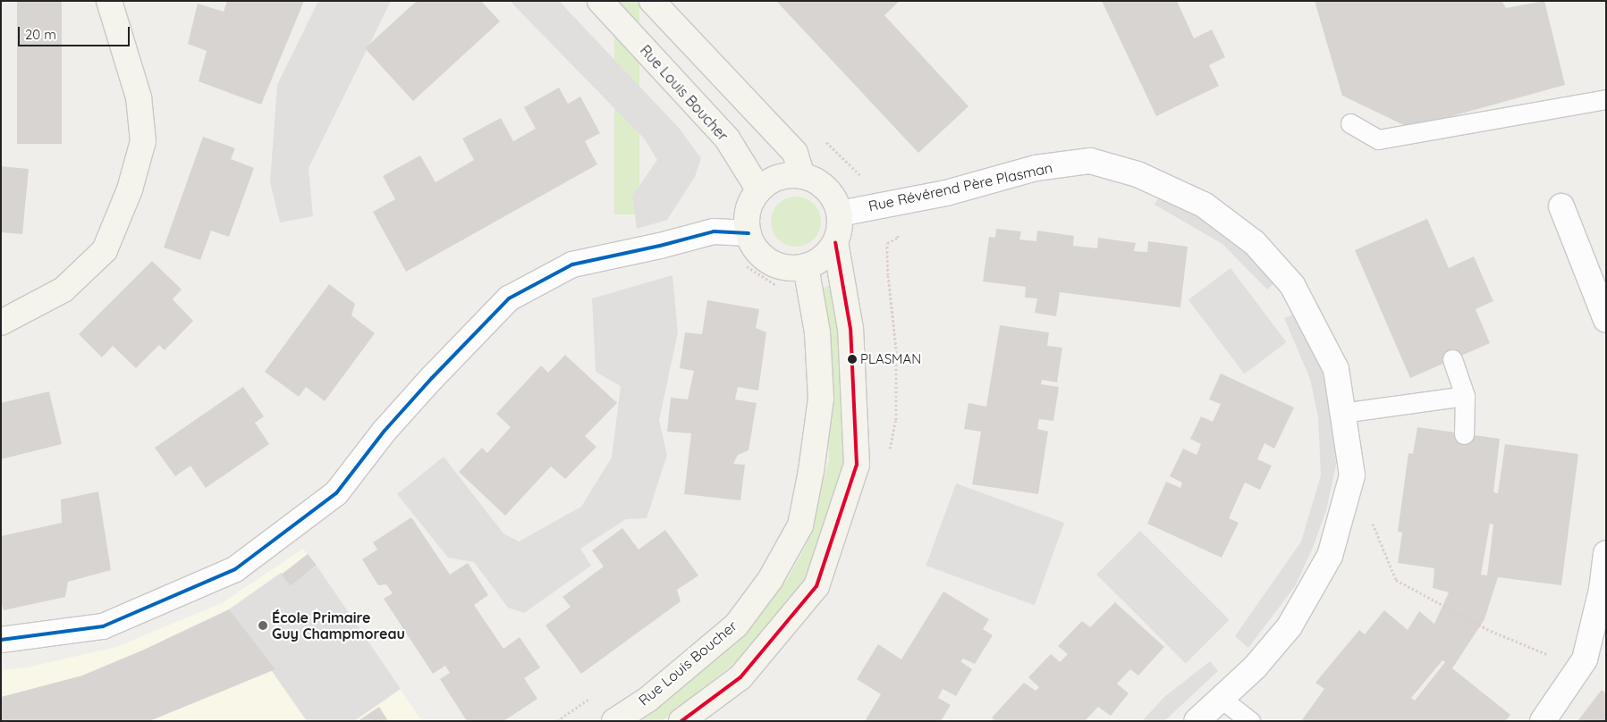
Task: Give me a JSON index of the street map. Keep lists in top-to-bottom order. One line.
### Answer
{"streets":{"main road":["Rue Louis Boucher"],"street":["Rue Révérend Père Plasman"]},"crossings":[["Rue Louis Boucher","Rue Révérend Père Plasman"]],"places":["PLASMAN","École Primaire Guy Champmoreau"],"scale_bar":"20 m"}
